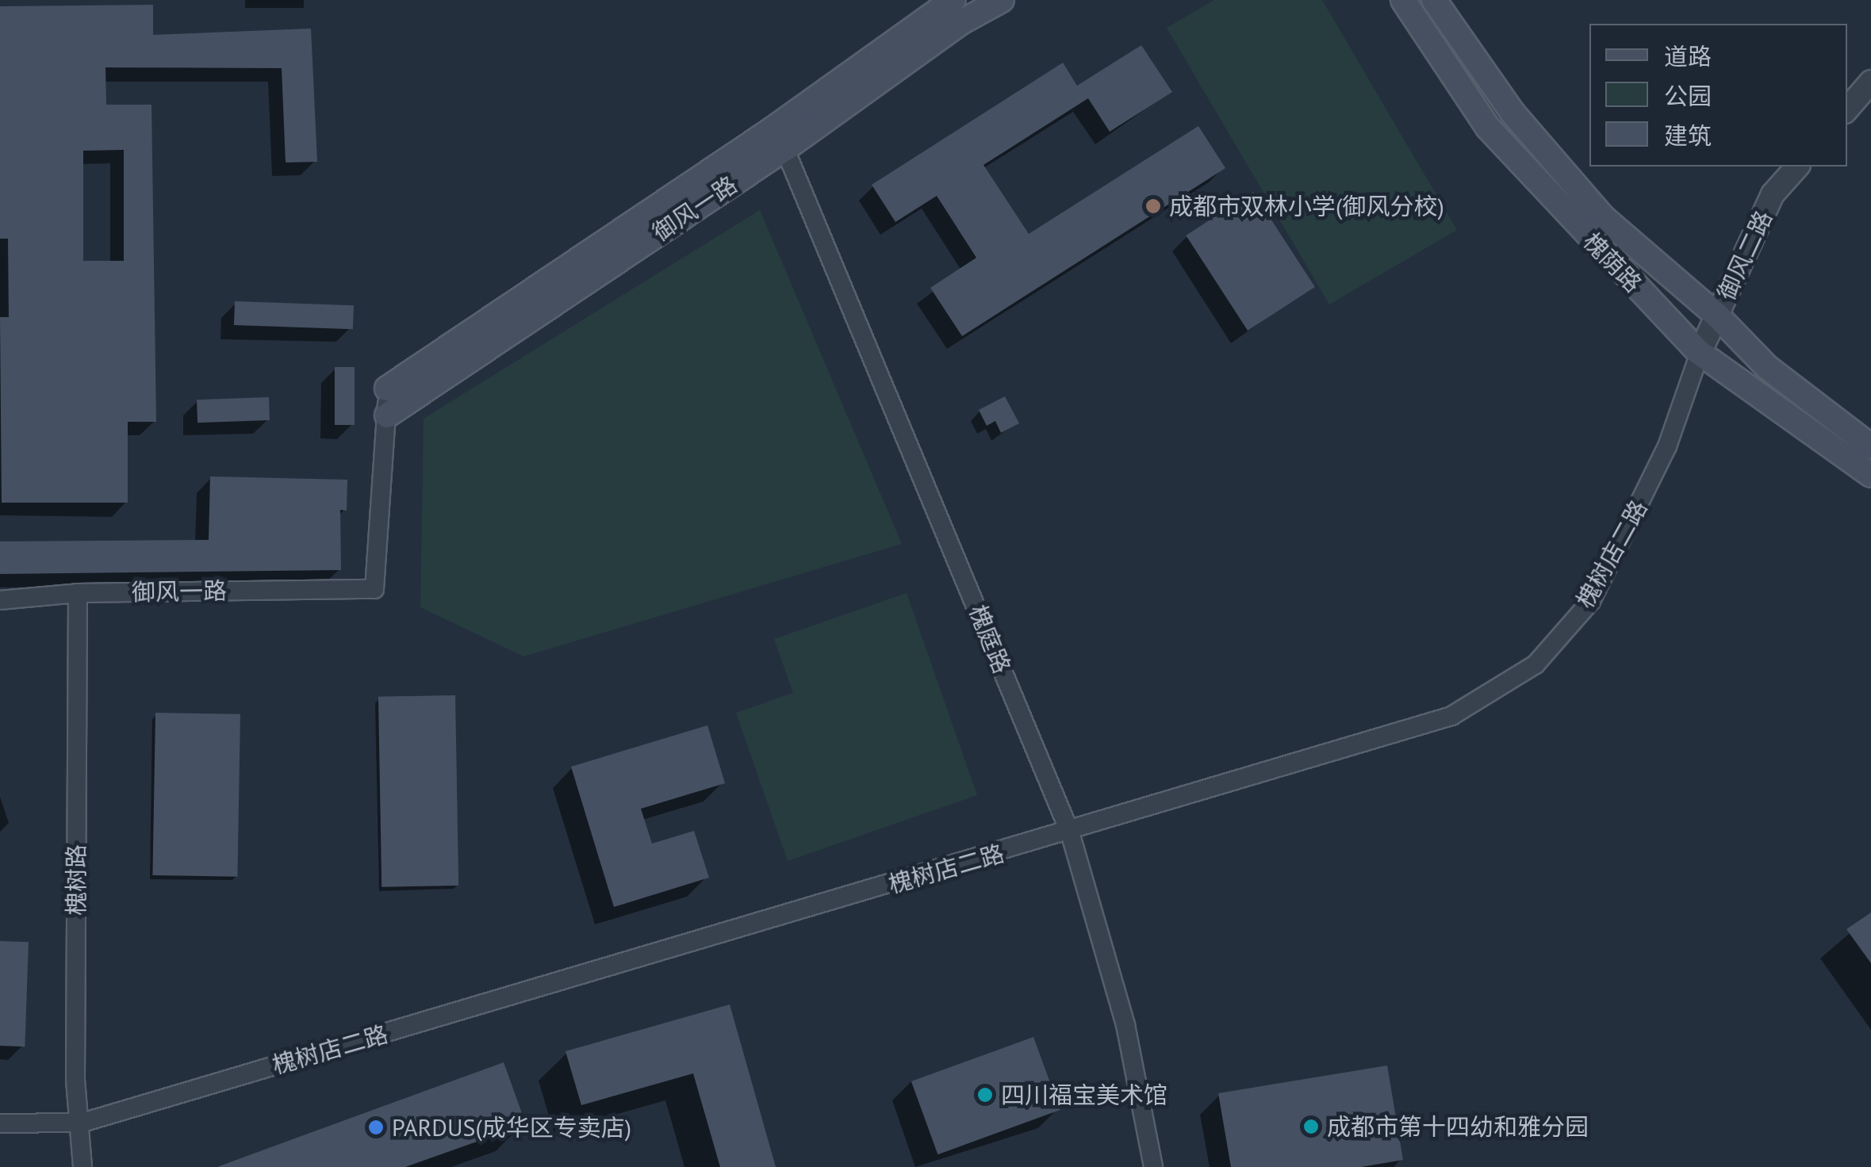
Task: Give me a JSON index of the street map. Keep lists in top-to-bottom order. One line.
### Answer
{"streets":{"main road":["御风一路","槐荫路"],"street":["御风二路","槐树店二路","槐庭路","槐树路"]},"crossings":[["御风一路","槐庭路"],["御风一路","槐树路"],["御风二路","槐荫路"],["御风二路","槐树店二路"],["槐荫路","槐树店二路"],["槐树店二路","槐庭路"],["槐树店二路","槐树路"]],"places":["成都市双林小学(御风分校)","四川福宝美术馆","成都市第十四幼和雅分园","PARDUS(成华区专卖店)"],"legend":["道路","公园","建筑"]}
